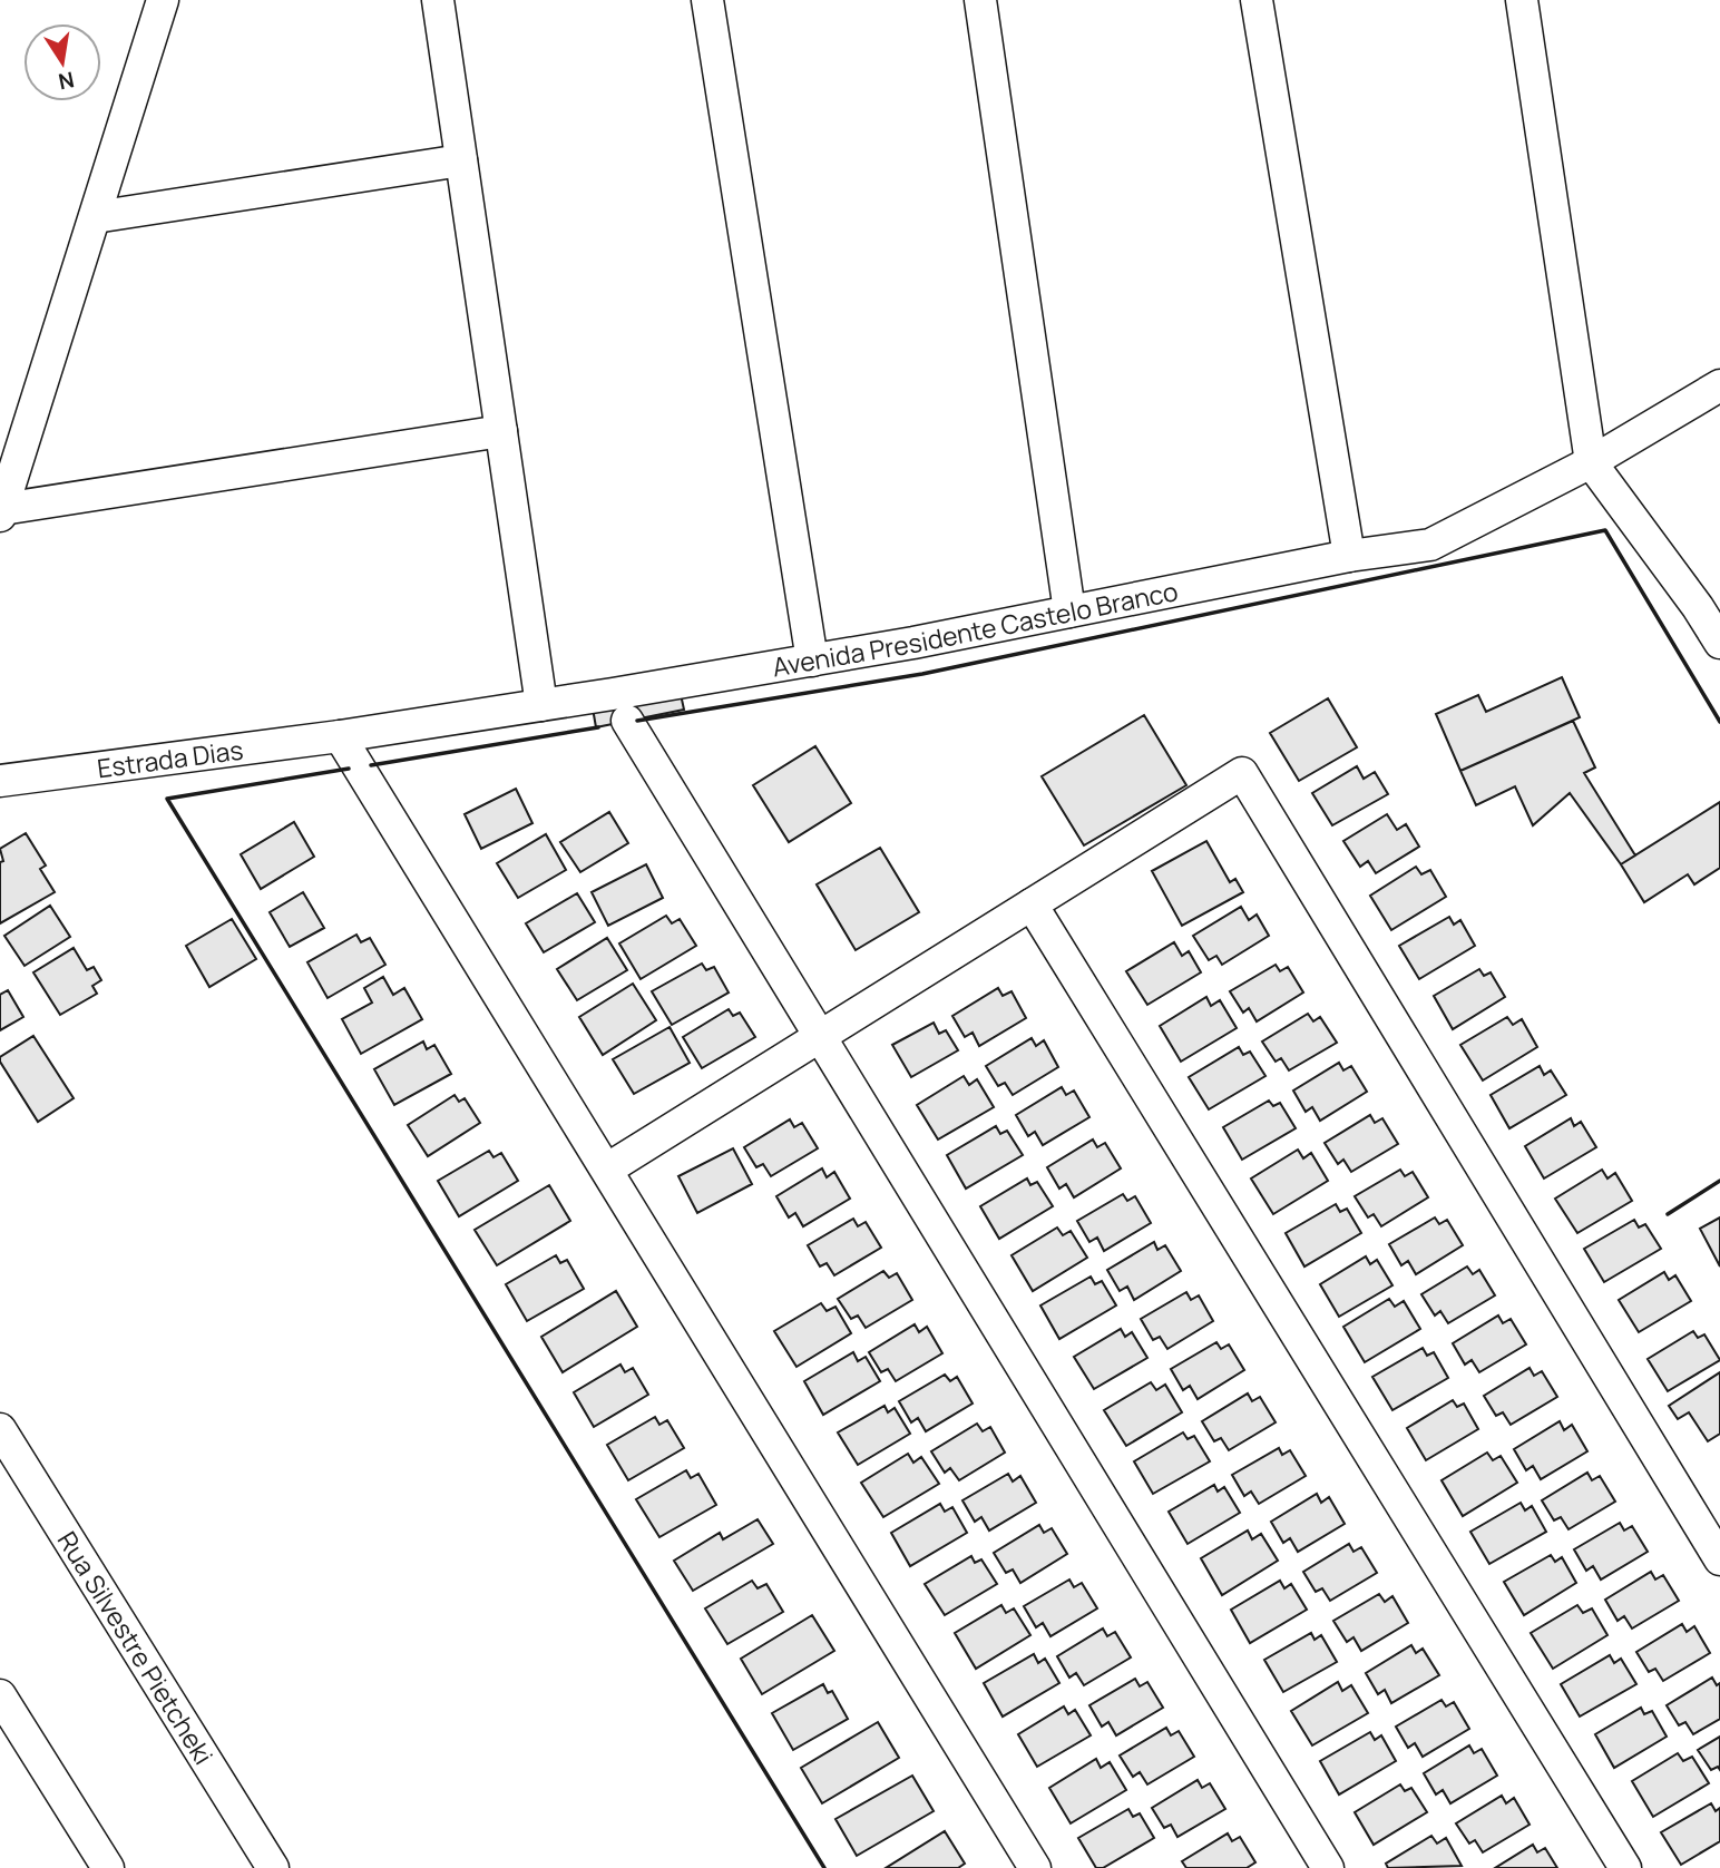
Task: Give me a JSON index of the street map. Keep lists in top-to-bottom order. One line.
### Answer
{"streets":{"street":["Avenida Presidente Castelo Branco","Estrada Dias","Rua Silvestre Pietcheki"]},"crossings":[["Avenida Presidente Castelo Branco","Estrada Dias"]],"north":"bottom"}
